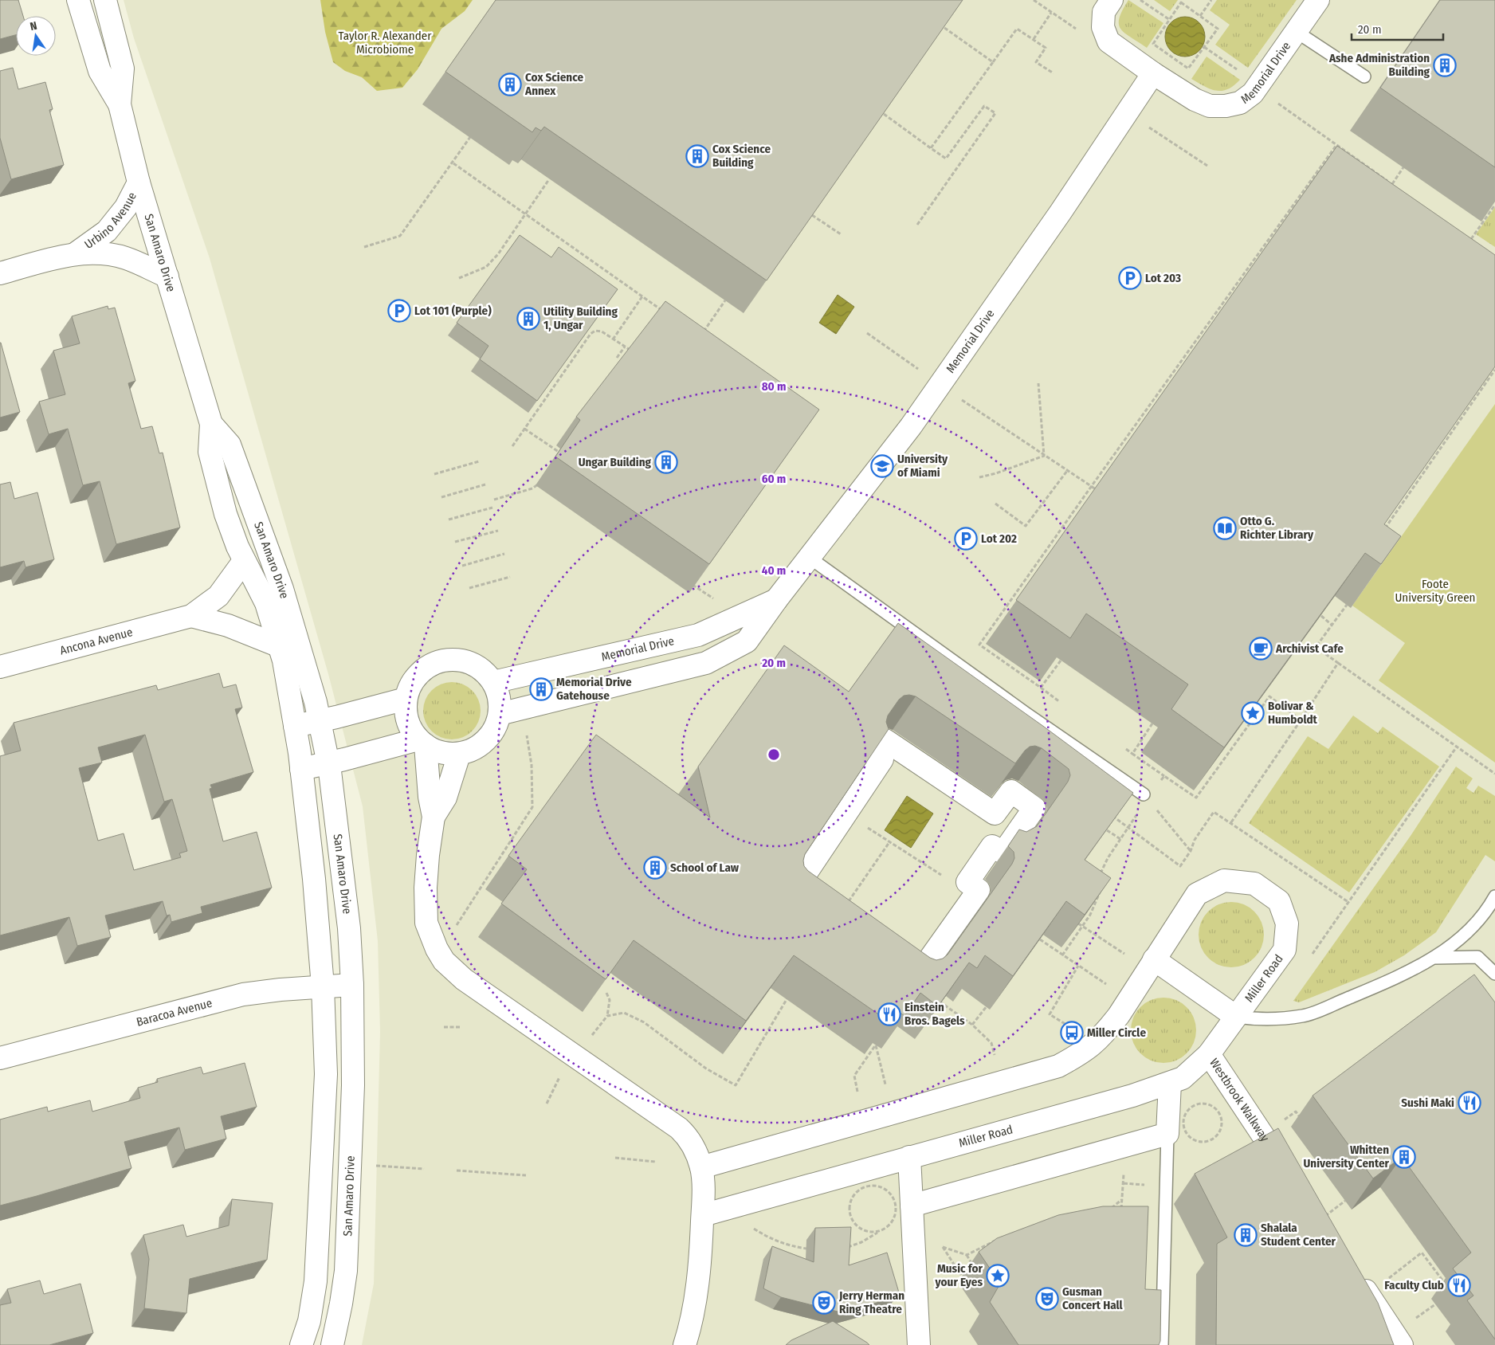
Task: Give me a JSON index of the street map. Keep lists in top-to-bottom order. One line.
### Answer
{"streets":{"street":["Memorial Drive","Urbino Avenue","San Amaro Drive","Ancona Avenue","Miller Road","Baracoa Avenue","Westbrook Walkway"]},"crossings":[["Urbino Avenue","San Amaro Drive"],["San Amaro Drive","Ancona Avenue"],["San Amaro Drive","Baracoa Avenue"],["Miller Road","Westbrook Walkway"]],"parks":["Taylor R. Alexander Microbiome","Foote University Green"],"places":{"building":["Ashe Administration Building","Cox Science Annex","Cox Science Building","Utility Building 1, Ungar","Ungar Building","Memorial Drive Gatehouse","School of Law","Whitten University Center","Shalala Student Center"],"parking":["Lot 203","Lot 101 (Purple)","Lot 202"],"school or university":["University of Miami"],"library":["Otto G. Richter Library"],"cafe":["Archivist Cafe"],"place":["Bolivar & Humboldt","Music for your Eyes"],"restaurant":["Einstein Bros. Bagels","Sushi Maki","Faculty Club"],"bus stop":["Miller Circle"],"theatre":["Gusman Concert Hall","Jerry Herman Ring Theatre"]},"scale_bar":"20 m","north":"top","rings":["80 m","60 m","40 m","20 m"]}
